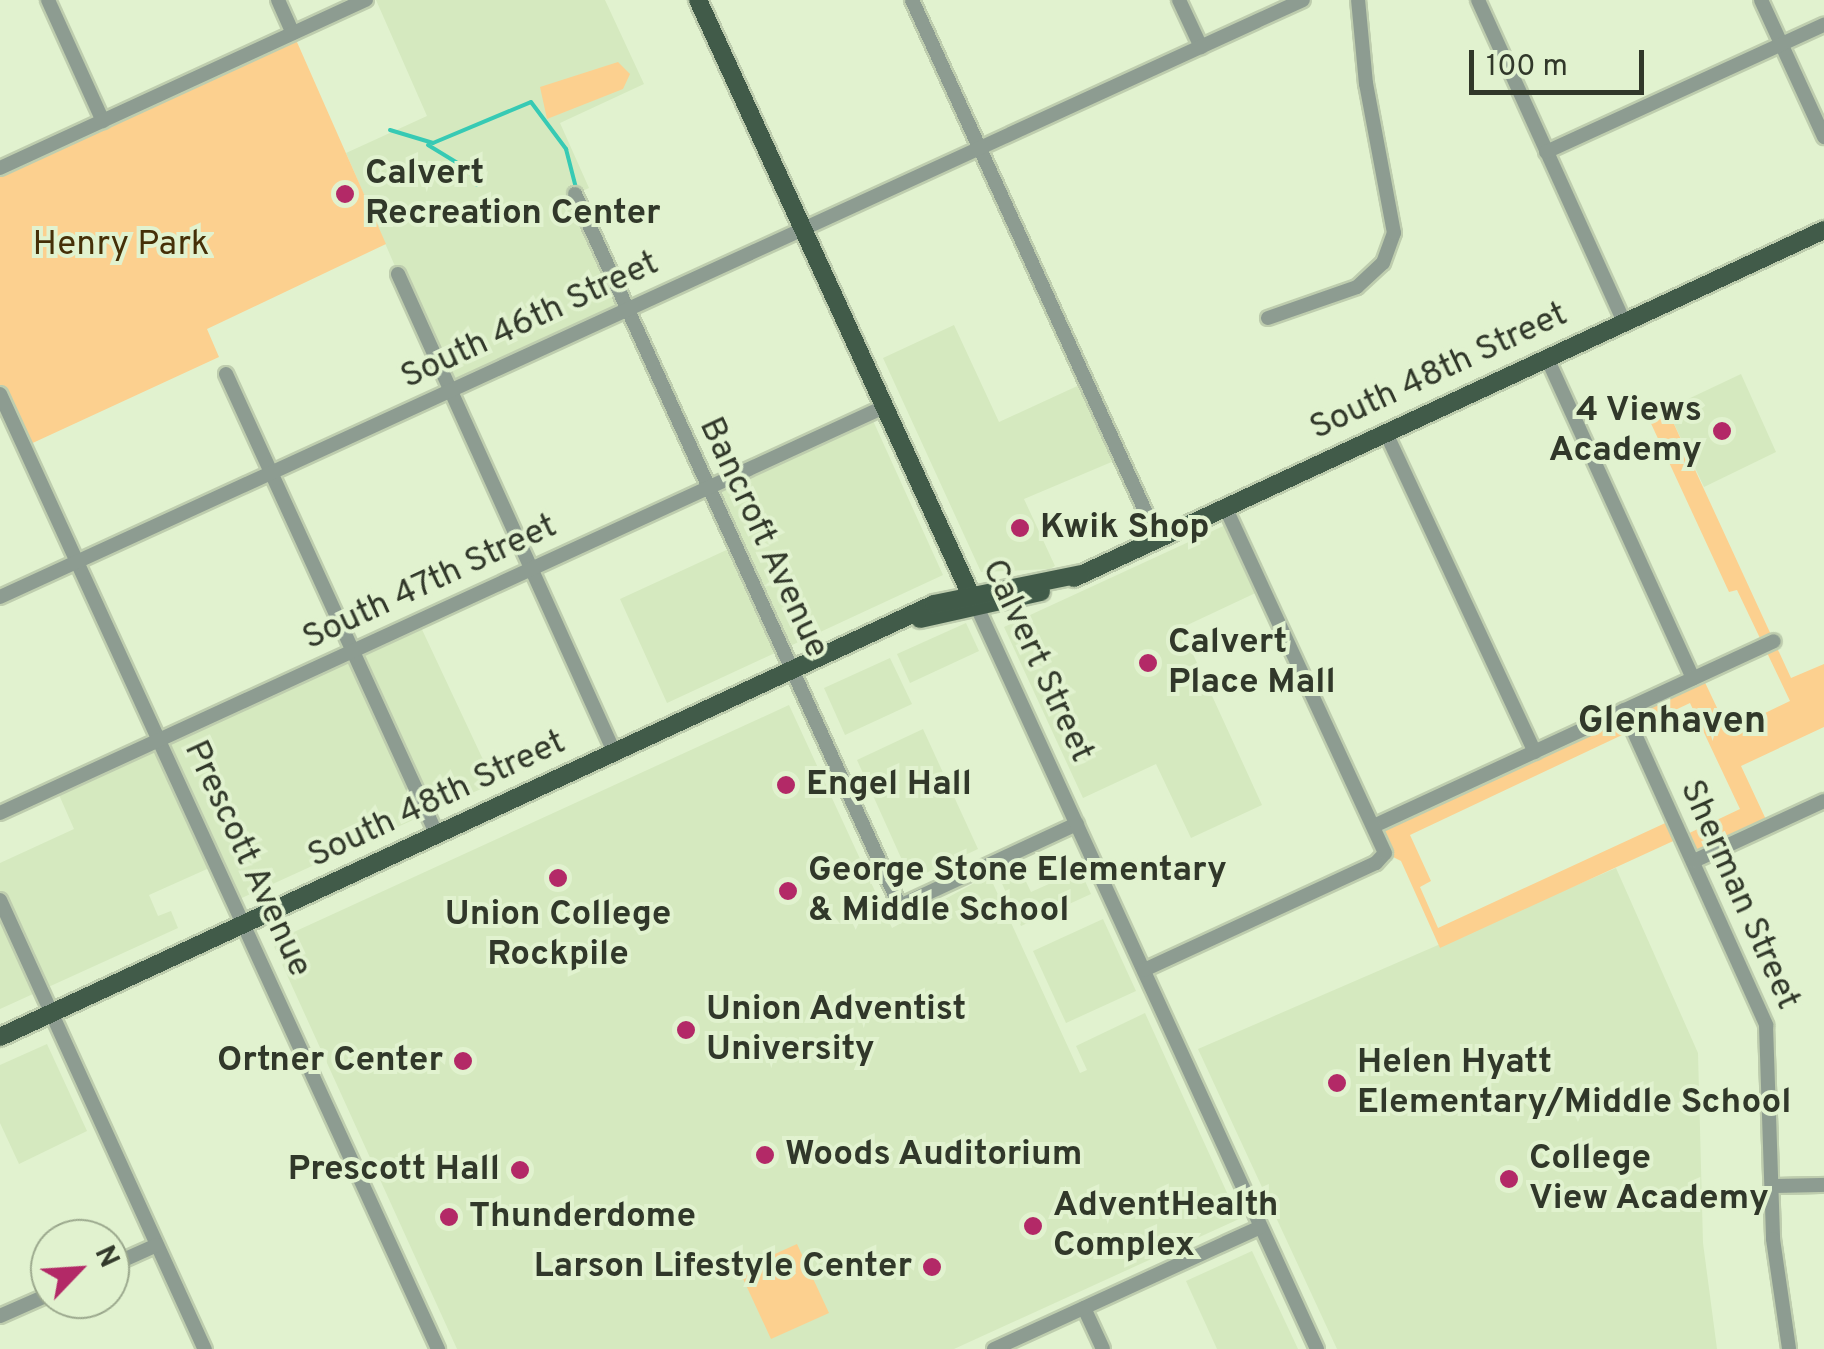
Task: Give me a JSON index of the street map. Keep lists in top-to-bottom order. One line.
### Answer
{"streets":{"main road":["South 48th Street","Calvert Street"],"street":["South 46th Street","Bancroft Avenue","South 47th Street","Prescott Avenue","Sherman Street"]},"crossings":[["South 46th Street","Bancroft Avenue"],["South 46th Street","Calvert Street"],["South 46th Street","Prescott Avenue"],["South 48th Street","Bancroft Avenue"],["South 48th Street","Calvert Street"],["South 48th Street","Prescott Avenue"],["Bancroft Avenue","South 47th Street"],["Bancroft Avenue","Calvert Street"],["South 47th Street","Calvert Street"],["South 47th Street","Prescott Avenue"]],"districts":["Glenhaven"],"parks":["Henry Park"],"places":["Calvert Recreation Center","4 Views Academy","Kwik Shop","Calvert Place Mall","Engel Hall","Union College Rockpile","George Stone Elementary & Middle School","Union Adventist University","Ortner Center","Helen Hyatt Elementary/Middle School","Woods Auditorium","Prescott Hall","College View Academy","Thunderdome","AdventHealth Complex","Larson Lifestyle Center"],"scale_bar":"100 m","north":"top right"}
